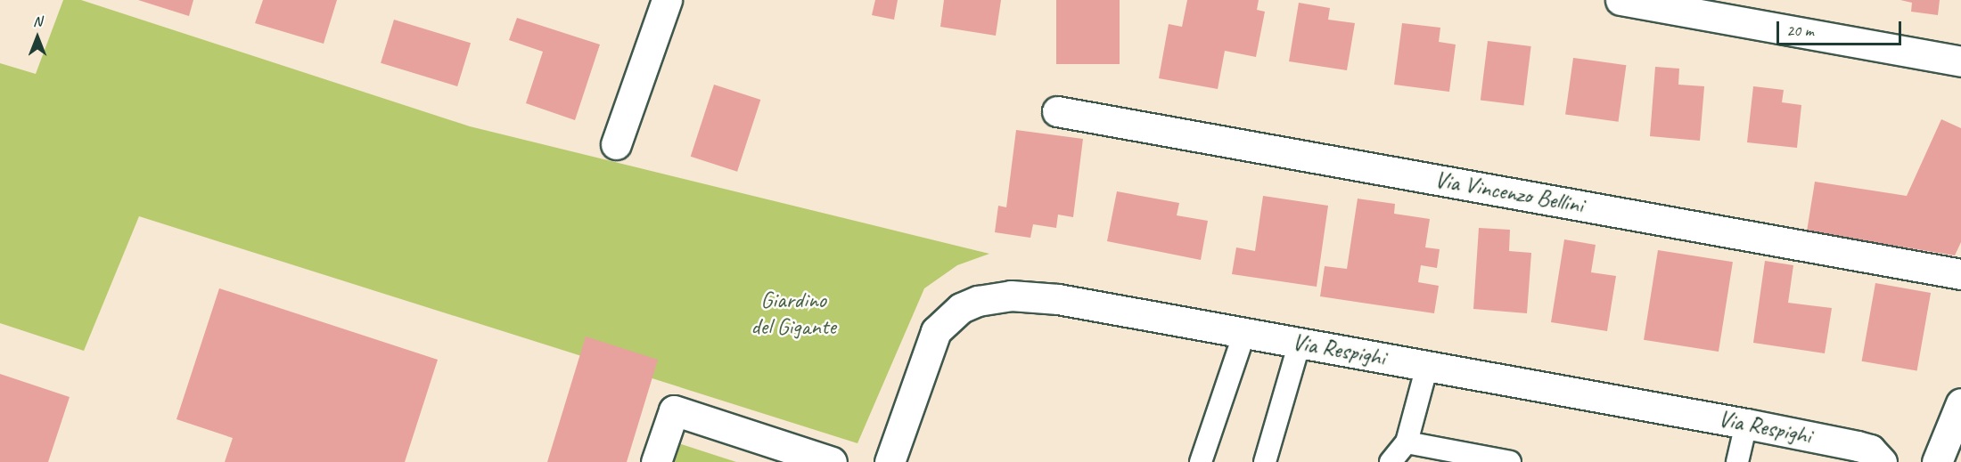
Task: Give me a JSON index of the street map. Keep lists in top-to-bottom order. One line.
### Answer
{"streets":{"street":["Via Vincenzo Bellini","Via Respighi"]},"parks":["Giardino del Gigante"],"scale_bar":"20 m","north":"top"}
